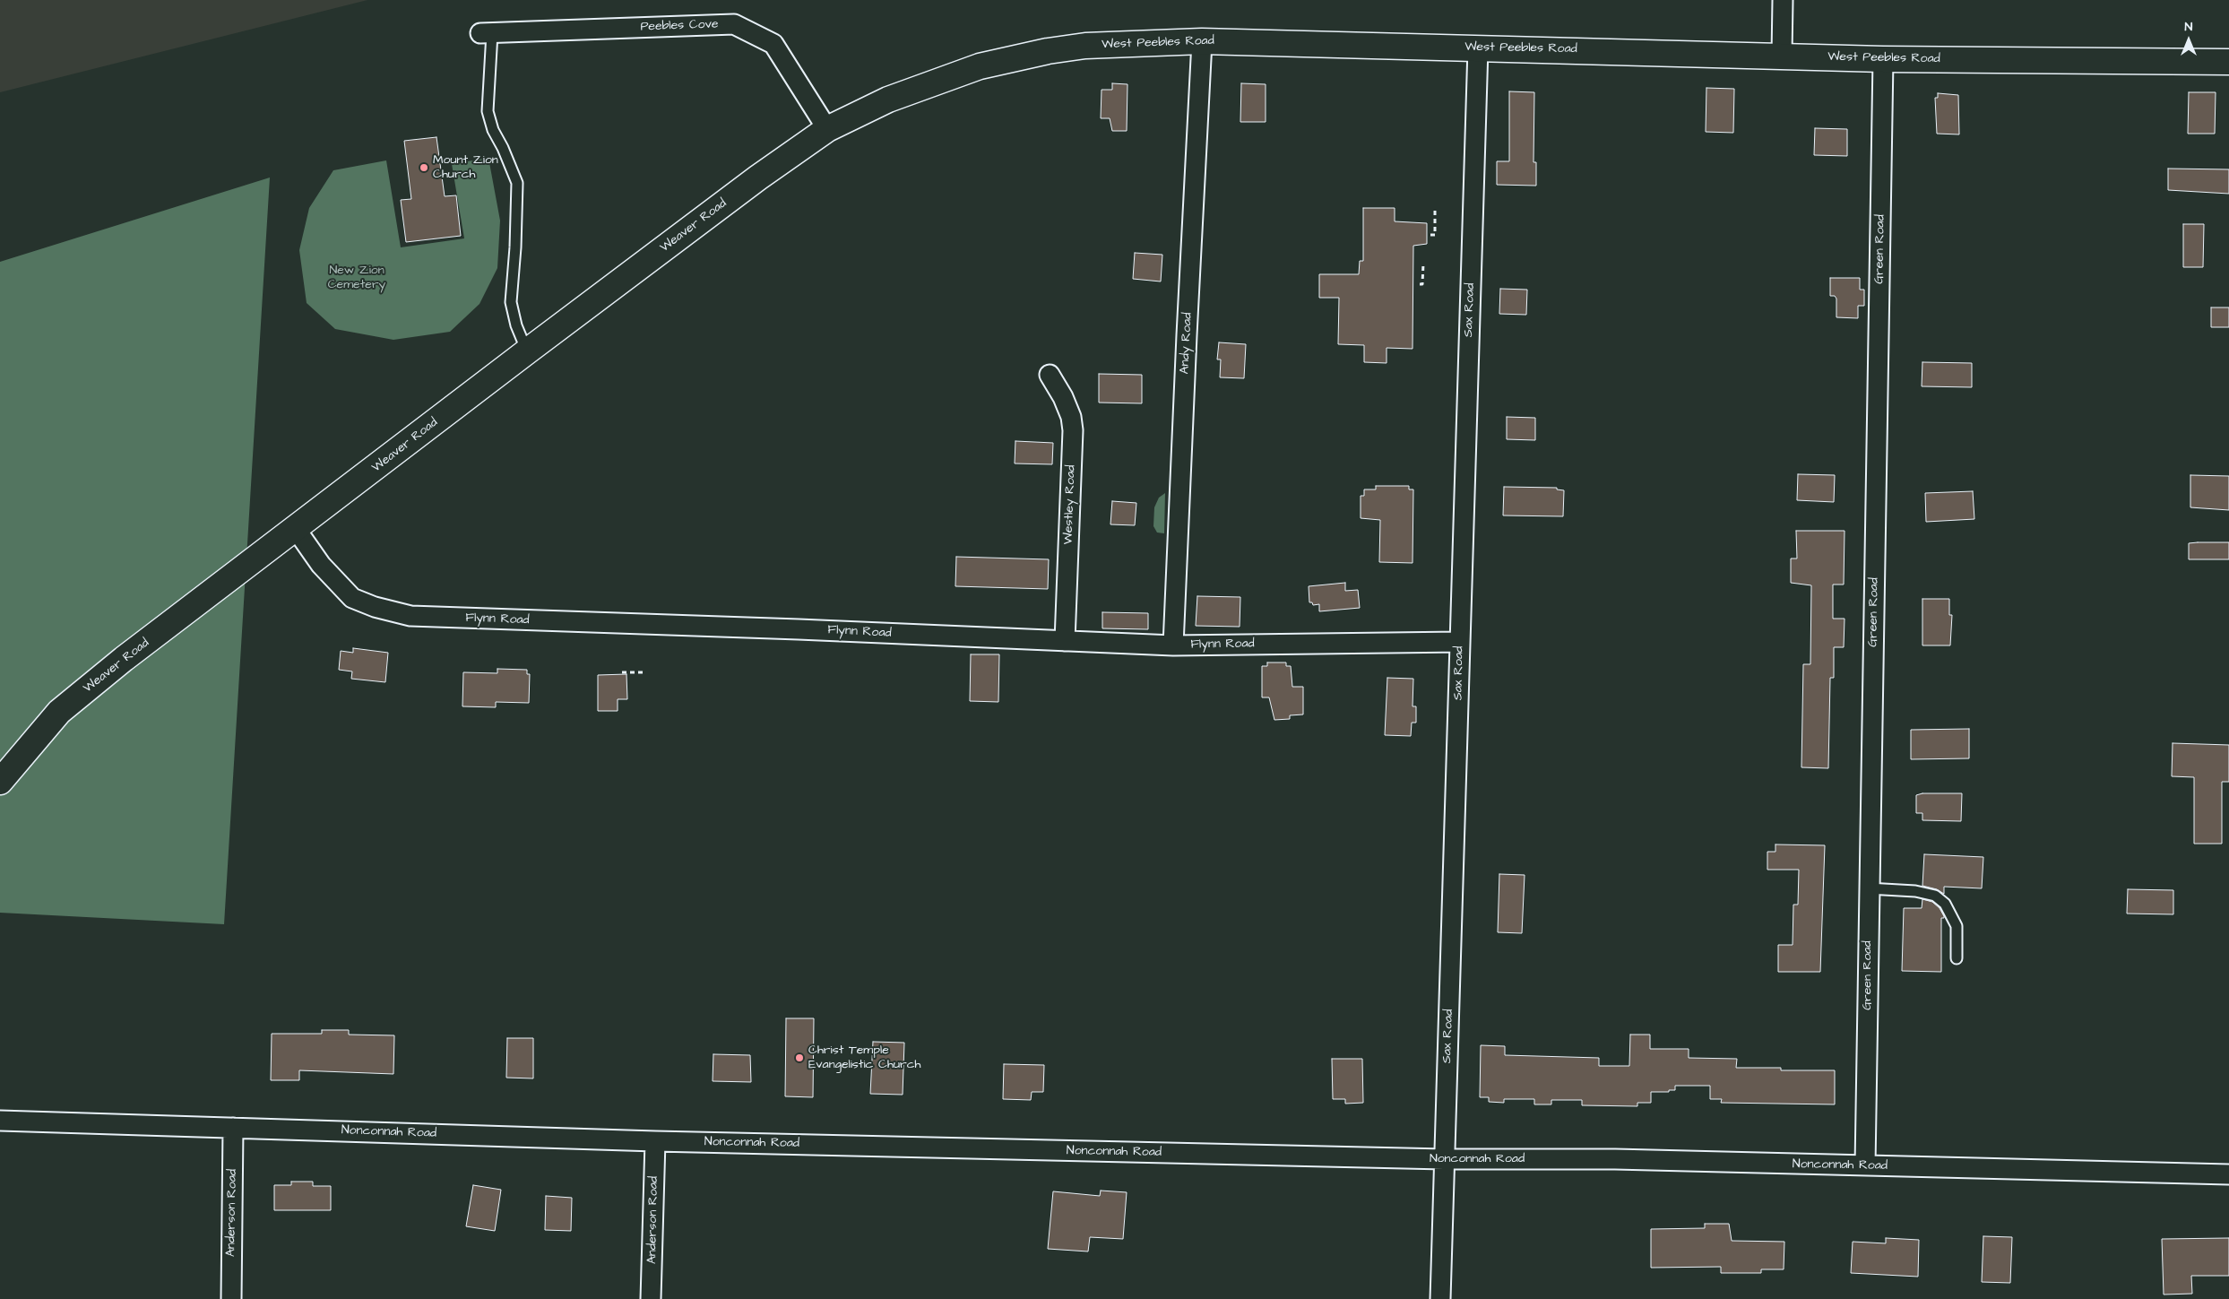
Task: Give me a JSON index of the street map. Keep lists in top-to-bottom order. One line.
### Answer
{"streets":{"main road":["West Peebles Road","Weaver Road"],"street":["Peebles Cove","Green Road","Sax Road","Andy Road","Westley Road","Flynn Road","Nonconnah Road","Anderson Road"]},"crossings":[["Peebles Cove","West Peebles Road"],["Peebles Cove","Weaver Road"],["West Peebles Road","Weaver Road"],["West Peebles Road","Green Road"],["West Peebles Road","Sax Road"],["West Peebles Road","Andy Road"],["Weaver Road","Flynn Road"],["Green Road","Nonconnah Road"],["Sax Road","Flynn Road"],["Sax Road","Nonconnah Road"],["Andy Road","Flynn Road"],["Westley Road","Flynn Road"],["Nonconnah Road","Anderson Road"]],"parks":["New Zion Cemetery"],"places":["Mount Zion Church","Christ Temple Evangelistic Church"],"north":"top"}
